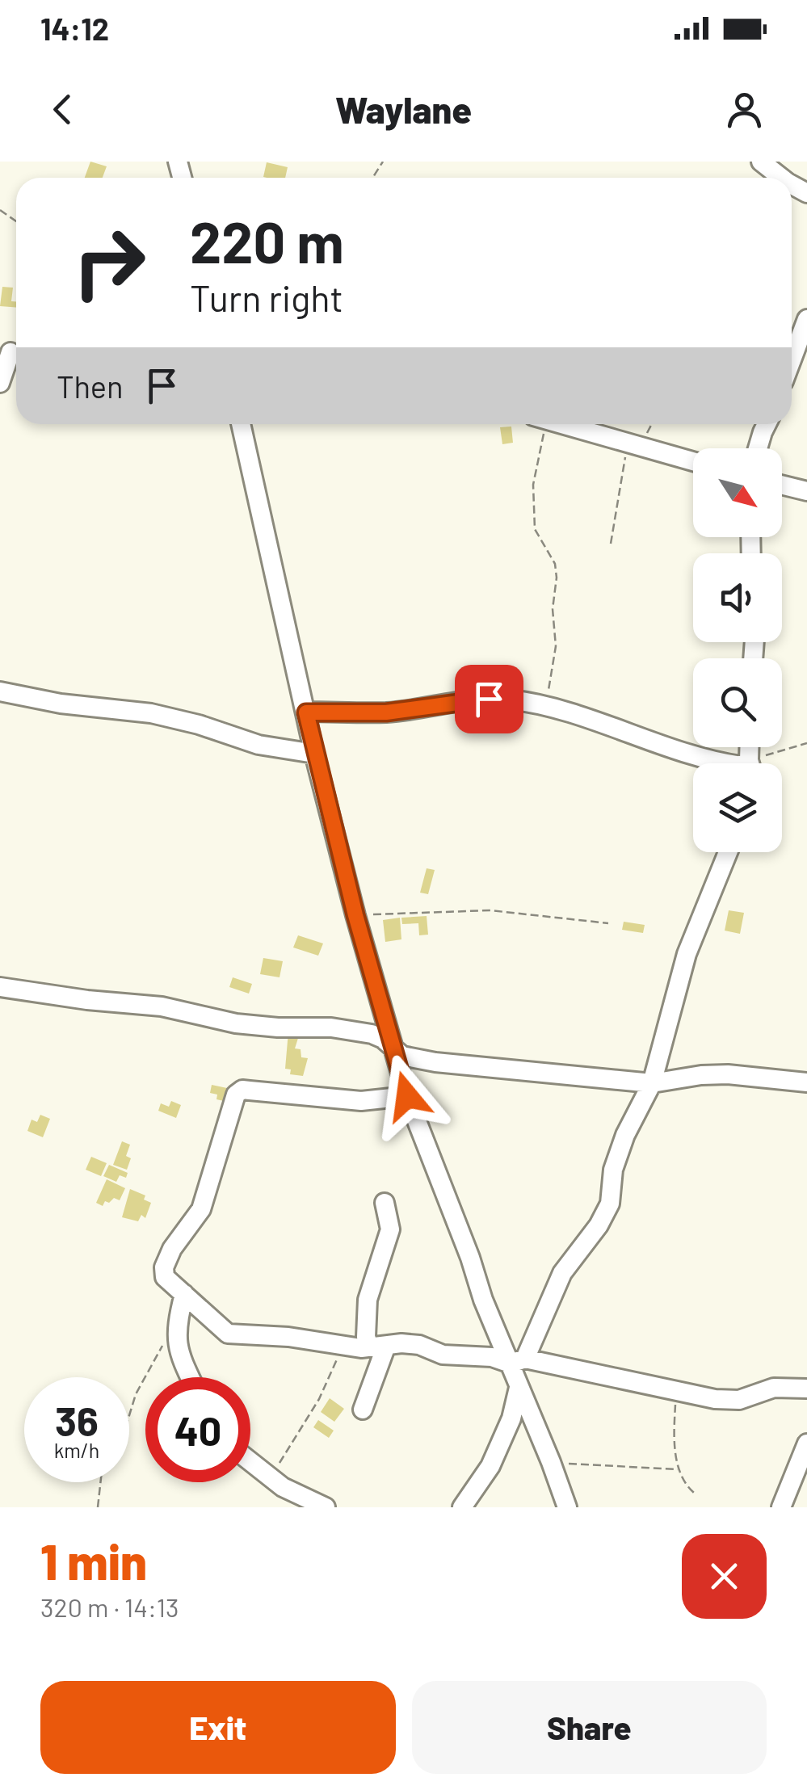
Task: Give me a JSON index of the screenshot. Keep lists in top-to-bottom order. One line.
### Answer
{"north":"bottom right","page":{"status":"14:12","header":"Waylane","turn":["220 m","Turn right"],"then":"Then","speed":"36 km/h","limit":"40","heading":["1 min","320 m · 14:13"],"buttons":["Exit","Share"]}}
